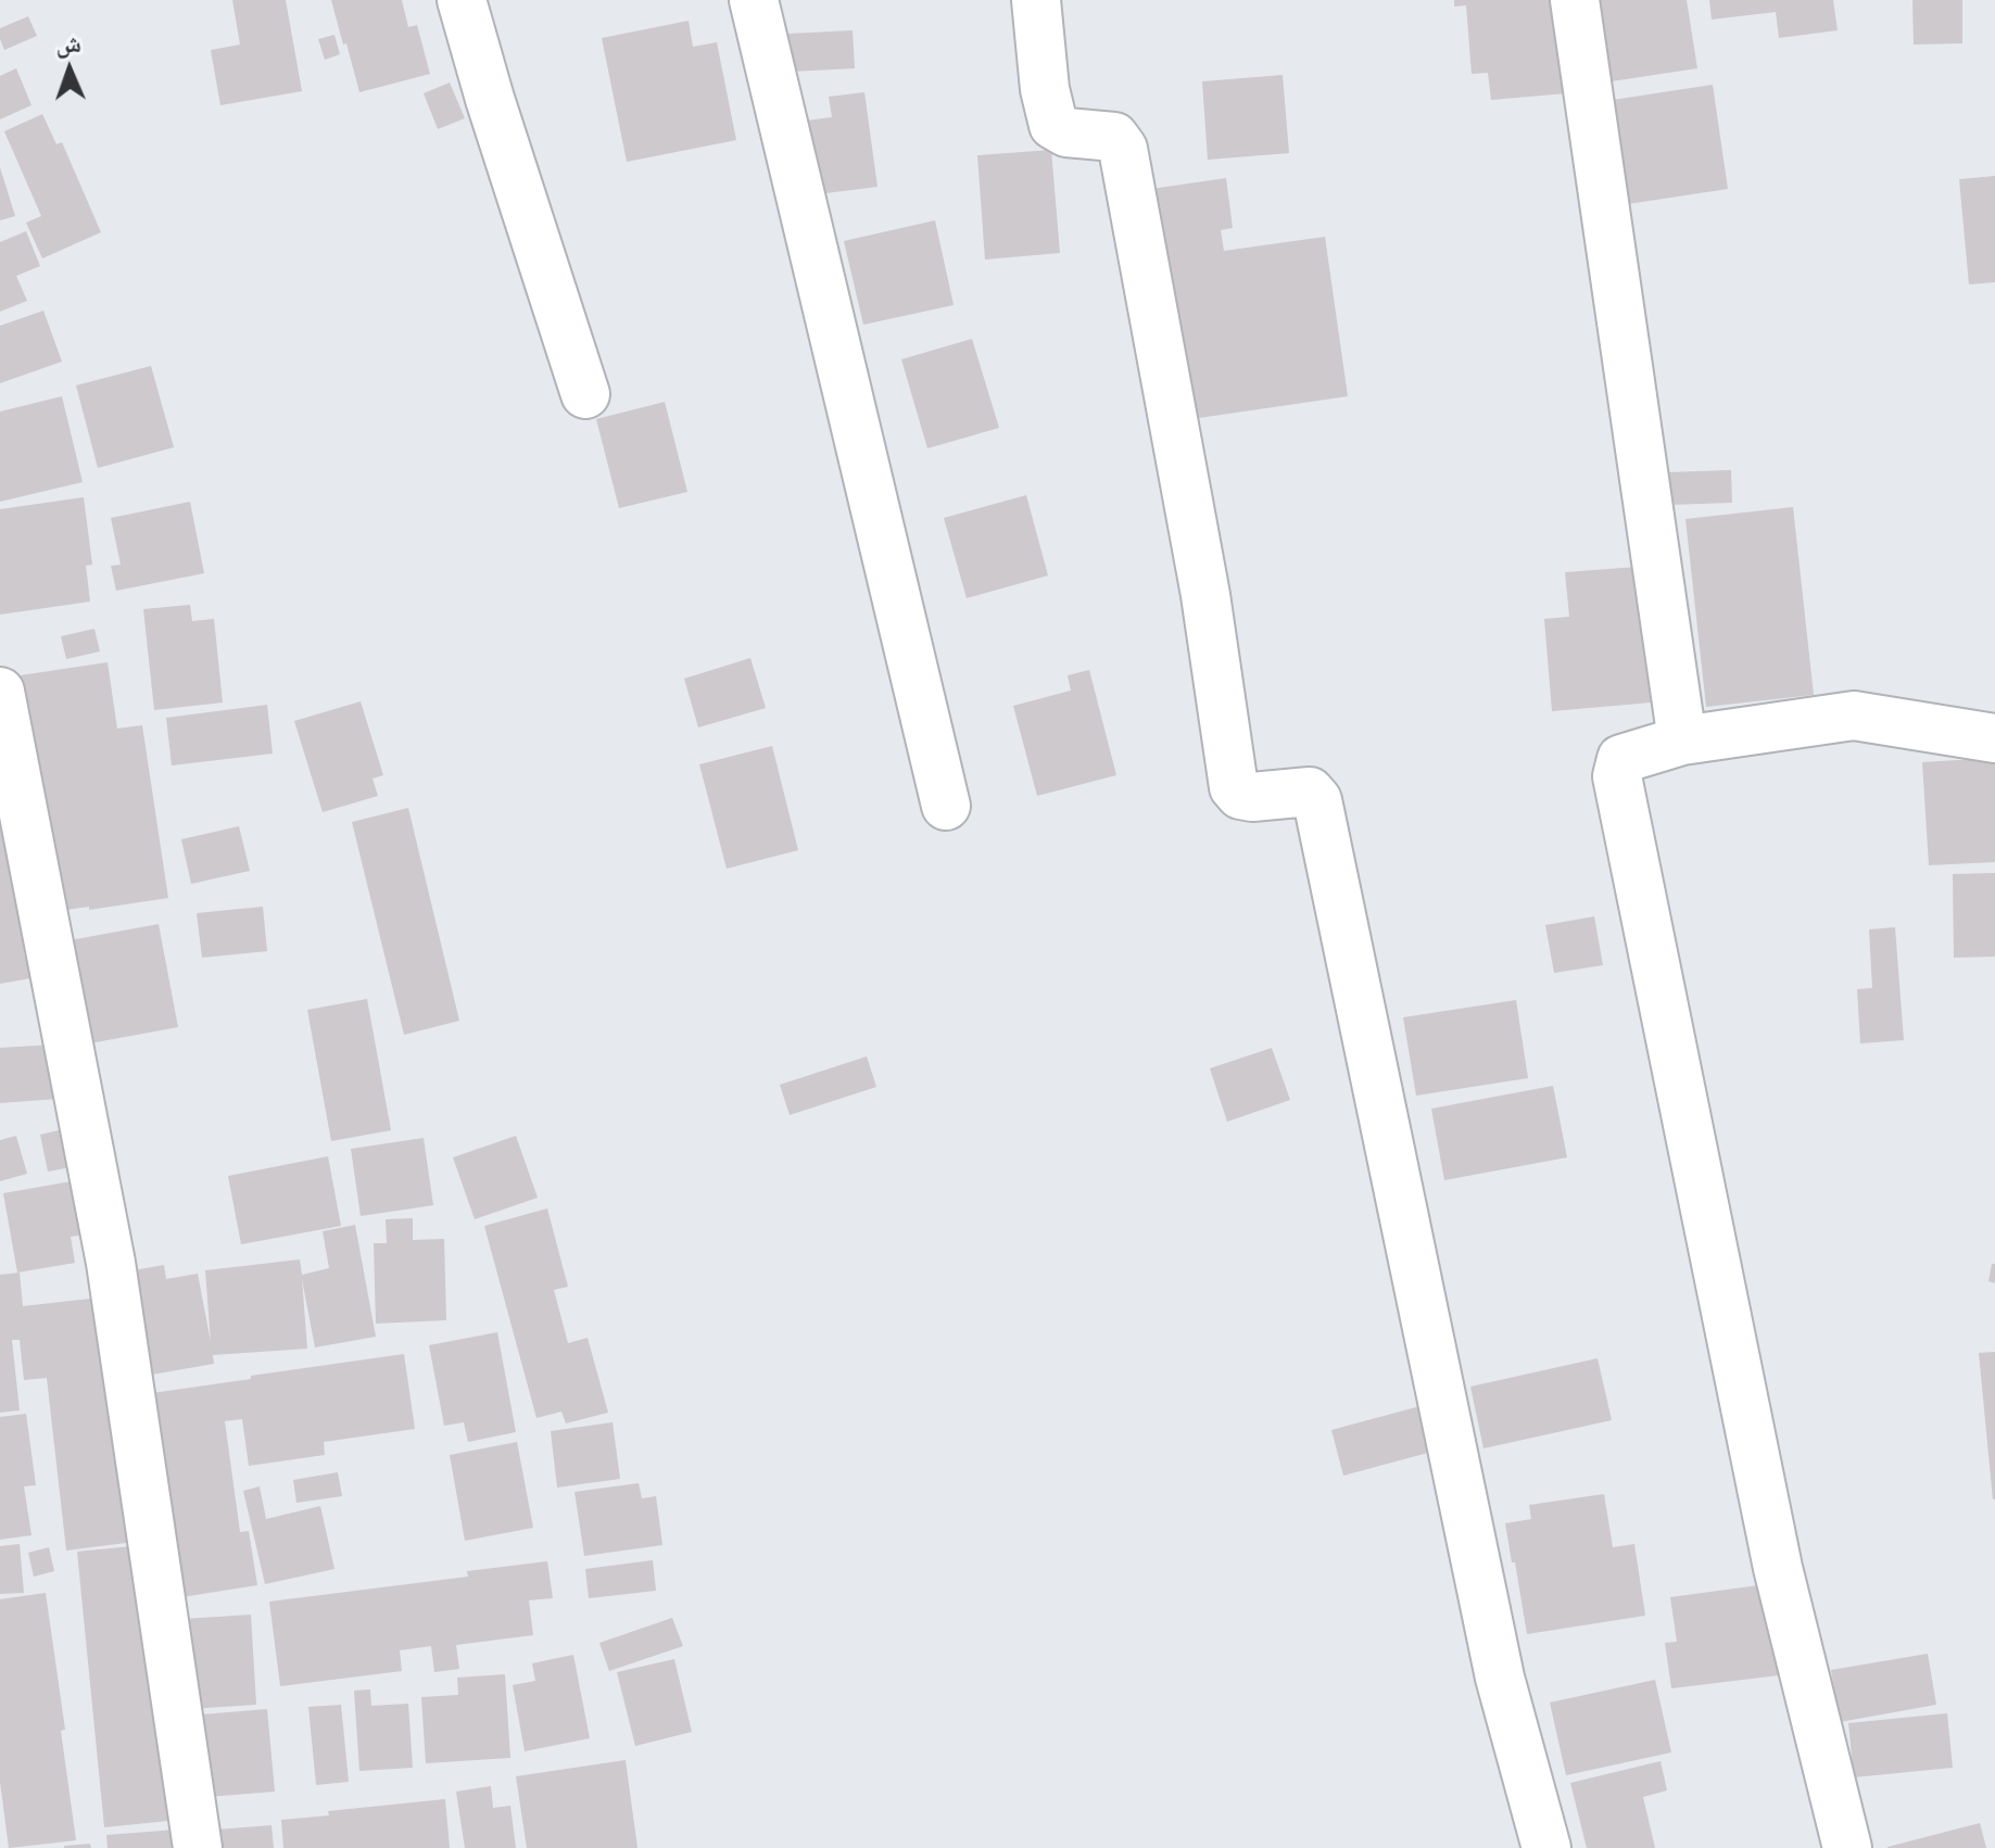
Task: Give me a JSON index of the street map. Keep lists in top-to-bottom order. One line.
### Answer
{"north":"top"}
